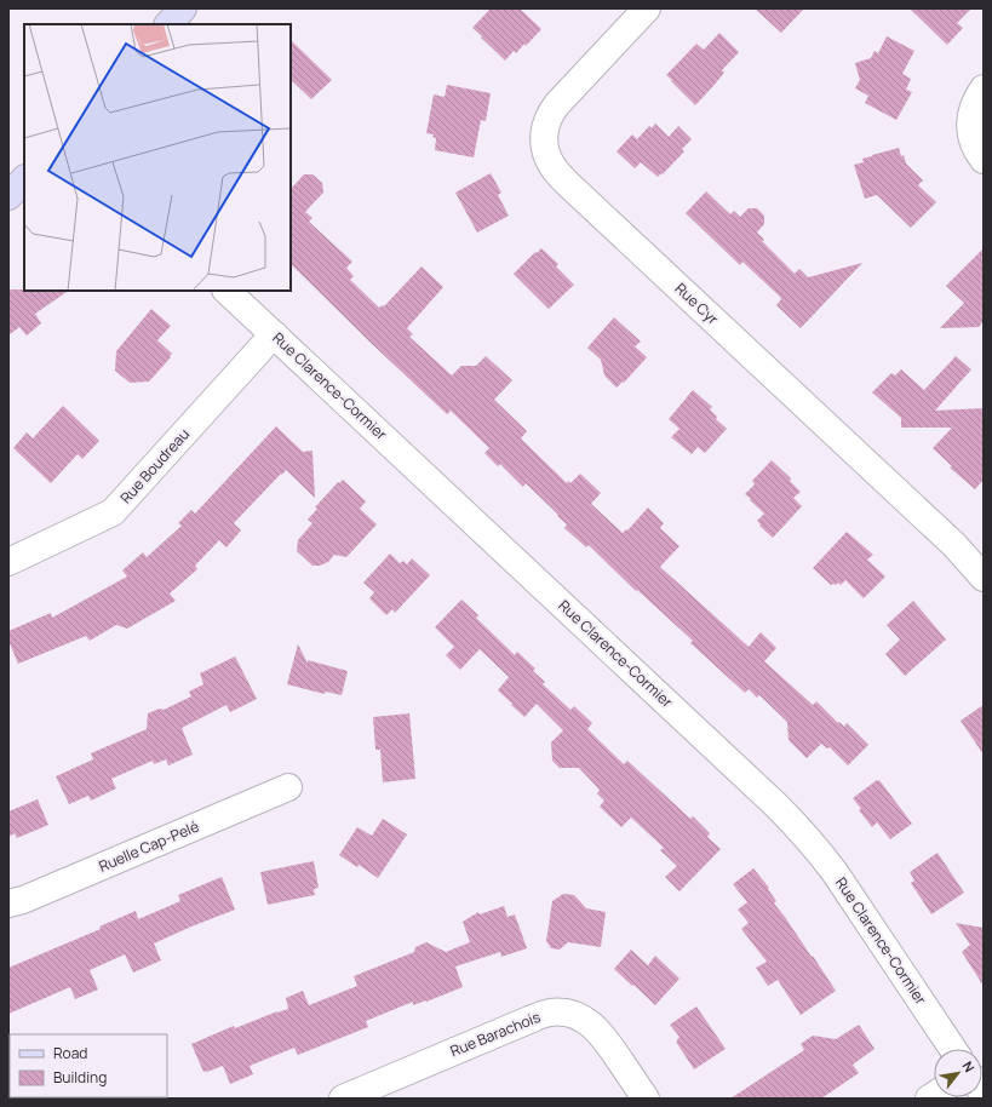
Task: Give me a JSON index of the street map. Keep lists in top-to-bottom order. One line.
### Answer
{"streets":{"street":["Rue Cyr","Rue Clarence-Cormier","Rue Boudreau","Ruelle Cap-Pelé","Rue Barachois"]},"crossings":[["Rue Clarence-Cormier","Rue Boudreau"]],"legend":["Road","Building"],"north":"top right"}
